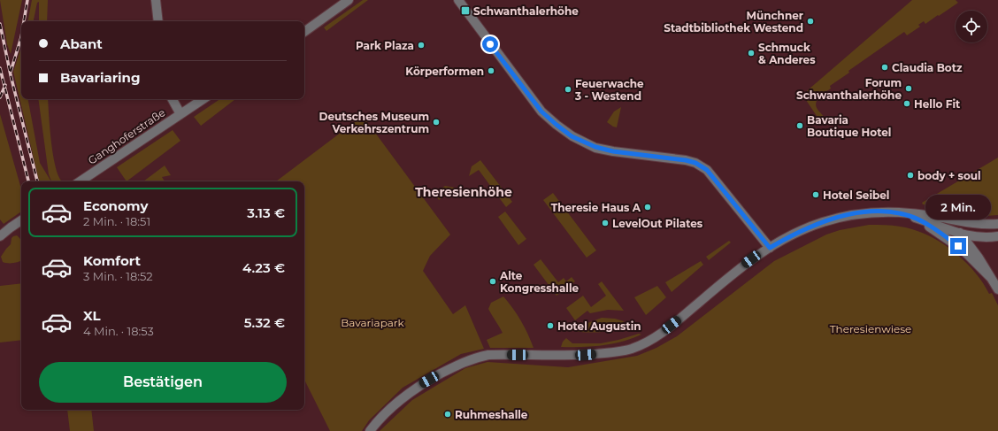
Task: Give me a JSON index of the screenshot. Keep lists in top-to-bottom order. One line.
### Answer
{"streets":{"street":["Ganghoferstraße"]},"districts":["Theresienhöhe"],"parks":["Bavariapark","Theresienwiese"],"places":{"transit":["Schwanthalerhöhe"],"other":["Münchner Stadtbibliothek Westend","Park Plaza","Schmuck & Anderes","Claudia Botz","Körperformen","Forum Schwanthalerhöhe","Feuerwache 3 - Westend","Hello Fit","Deutsches Museum Verkehrszentrum","Bavaria Boutique Hotel","body + soul","Hotel Seibel","Theresie Haus A","LevelOut Pilates","Alte Kongresshalle","Hotel Augustin","Ruhmeshalle"]},"page":{"banner":["Abant","Bavariaring"],"list":[{"name":"Economy","note":"2 Min. · 18:51","value":"3.13 €"},{"name":"Komfort","note":"3 Min. · 18:52","value":"4.23 €"},{"name":"XL","note":"4 Min. · 18:53","value":"5.32 €"}],"bubble":"2 Min.","buttons":"Bestätigen"}}
